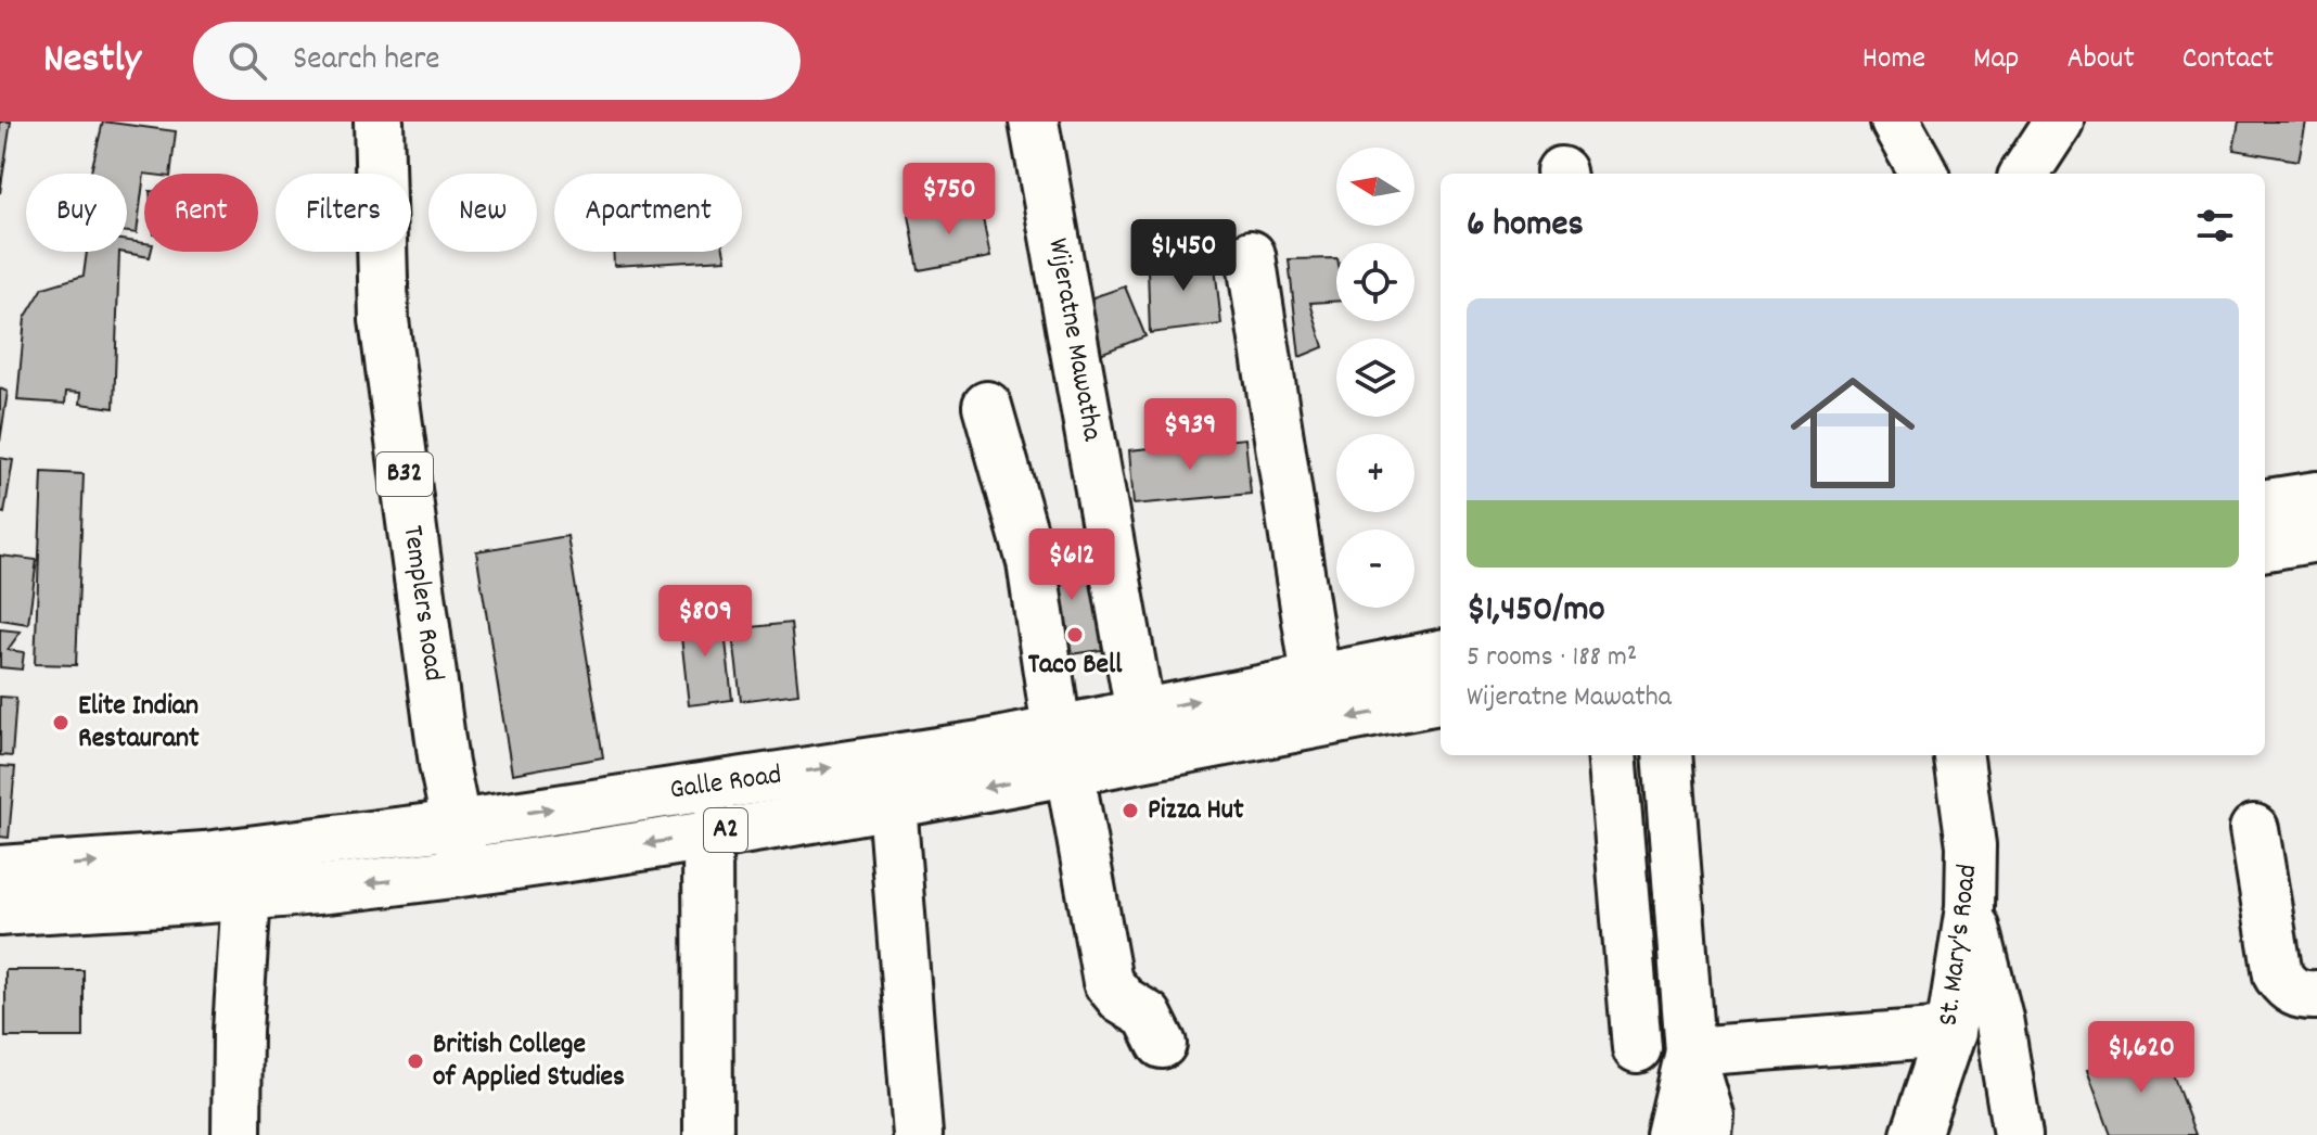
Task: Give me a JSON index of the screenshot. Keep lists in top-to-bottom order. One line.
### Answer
{"streets":{"main road":["Wijeratne Mawatha","B32","Templers Road","Galle Road","A2","St. Mary's Road"]},"crossings":[["Wijeratne Mawatha","Galle Road"],["Templers Road","Galle Road"]],"places":["Taco Bell","Elite Indian Restaurant","Pizza Hut","British College of Applied Studies"],"north":"left","page":{"header":"Nestly","search":"Search here","nav":["Home","Map","About","Contact"],"map_buttons":["+","−"],"price":["$750","$1,450","$939","$612","$809","$1,620"],"chip":["Buy","Rent","Filters","New","Apartment"],"heading":"6 homes","list":[{"name":"$1,450/mo","note":"5 rooms · 188 m² · Wijeratne Mawatha"}]}}
